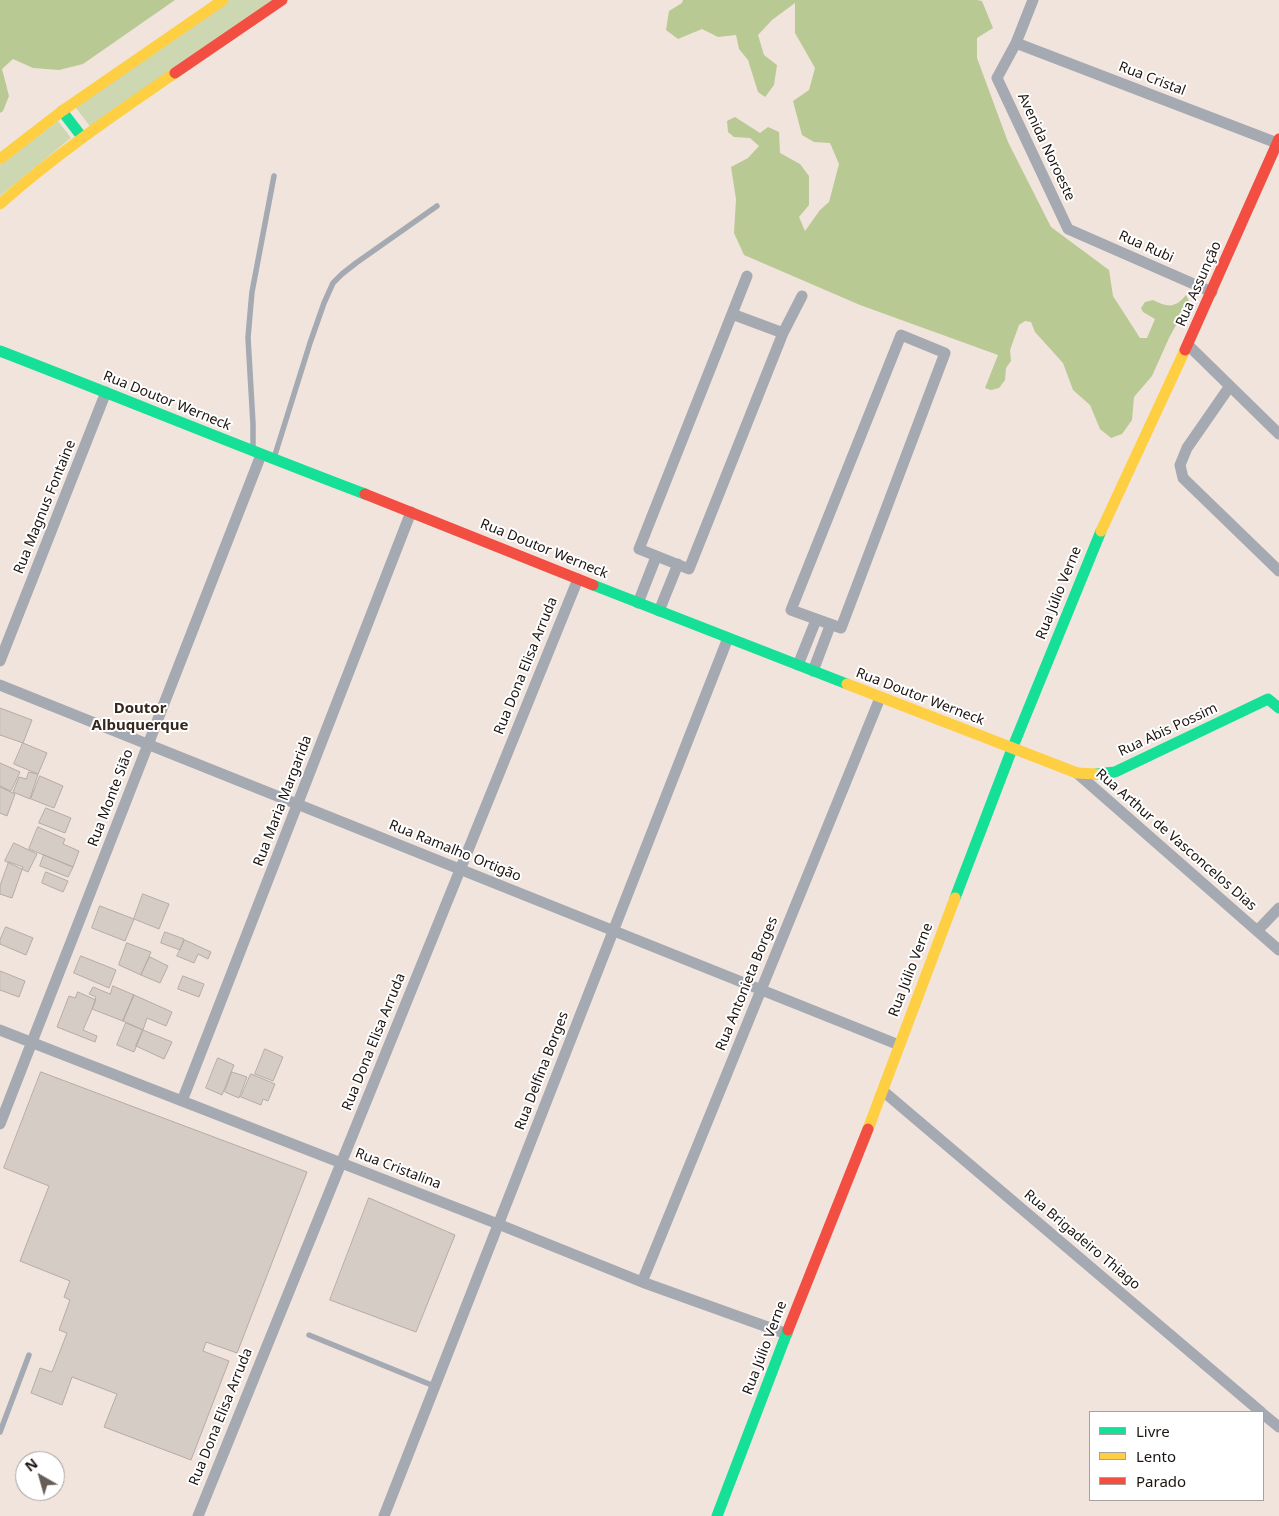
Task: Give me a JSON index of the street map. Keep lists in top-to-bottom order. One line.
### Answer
{"streets":{"street":["Rua Cristal","Avenida Noroeste","Rua Rubi","Rua Assunção","Rua Doutor Werneck","Rua Magnus Fontaine","Rua Júlio Verne","Rua Dona Elisa Arruda","Rua Abis Possim","Rua Monte Sião","Rua Maria Margarida","Rua Arthur de Vasconcelos Dias","Rua Ramalho Ortigão","Rua Antonieta Borges","Rua Delfina Borges","Rua Cristalina","Rua Brigadeiro Thiago"]},"crossings":[["Rua Cristal","Avenida Noroeste"],["Rua Cristal","Rua Assunção"],["Avenida Noroeste","Rua Rubi"],["Rua Rubi","Rua Assunção"],["Rua Assunção","Rua Júlio Verne"],["Rua Doutor Werneck","Rua Magnus Fontaine"],["Rua Doutor Werneck","Rua Júlio Verne"],["Rua Doutor Werneck","Rua Dona Elisa Arruda"],["Rua Doutor Werneck","Rua Abis Possim"],["Rua Doutor Werneck","Rua Monte Sião"],["Rua Doutor Werneck","Rua Maria Margarida"],["Rua Doutor Werneck","Rua Arthur de Vasconcelos Dias"],["Rua Doutor Werneck","Rua Antonieta Borges"],["Rua Doutor Werneck","Rua Delfina Borges"],["Rua Júlio Verne","Rua Ramalho Ortigão"],["Rua Júlio Verne","Rua Cristalina"],["Rua Júlio Verne","Rua Brigadeiro Thiago"],["Rua Dona Elisa Arruda","Rua Ramalho Ortigão"],["Rua Dona Elisa Arruda","Rua Cristalina"],["Rua Abis Possim","Rua Arthur de Vasconcelos Dias"],["Rua Monte Sião","Rua Ramalho Ortigão"],["Rua Monte Sião","Rua Cristalina"],["Rua Maria Margarida","Rua Ramalho Ortigão"],["Rua Maria Margarida","Rua Cristalina"],["Rua Ramalho Ortigão","Rua Antonieta Borges"],["Rua Ramalho Ortigão","Rua Delfina Borges"],["Rua Antonieta Borges","Rua Cristalina"],["Rua Delfina Borges","Rua Cristalina"]],"districts":["Doutor Albuquerque"],"legend":["Livre","Lento","Parado"],"north":"top left"}
